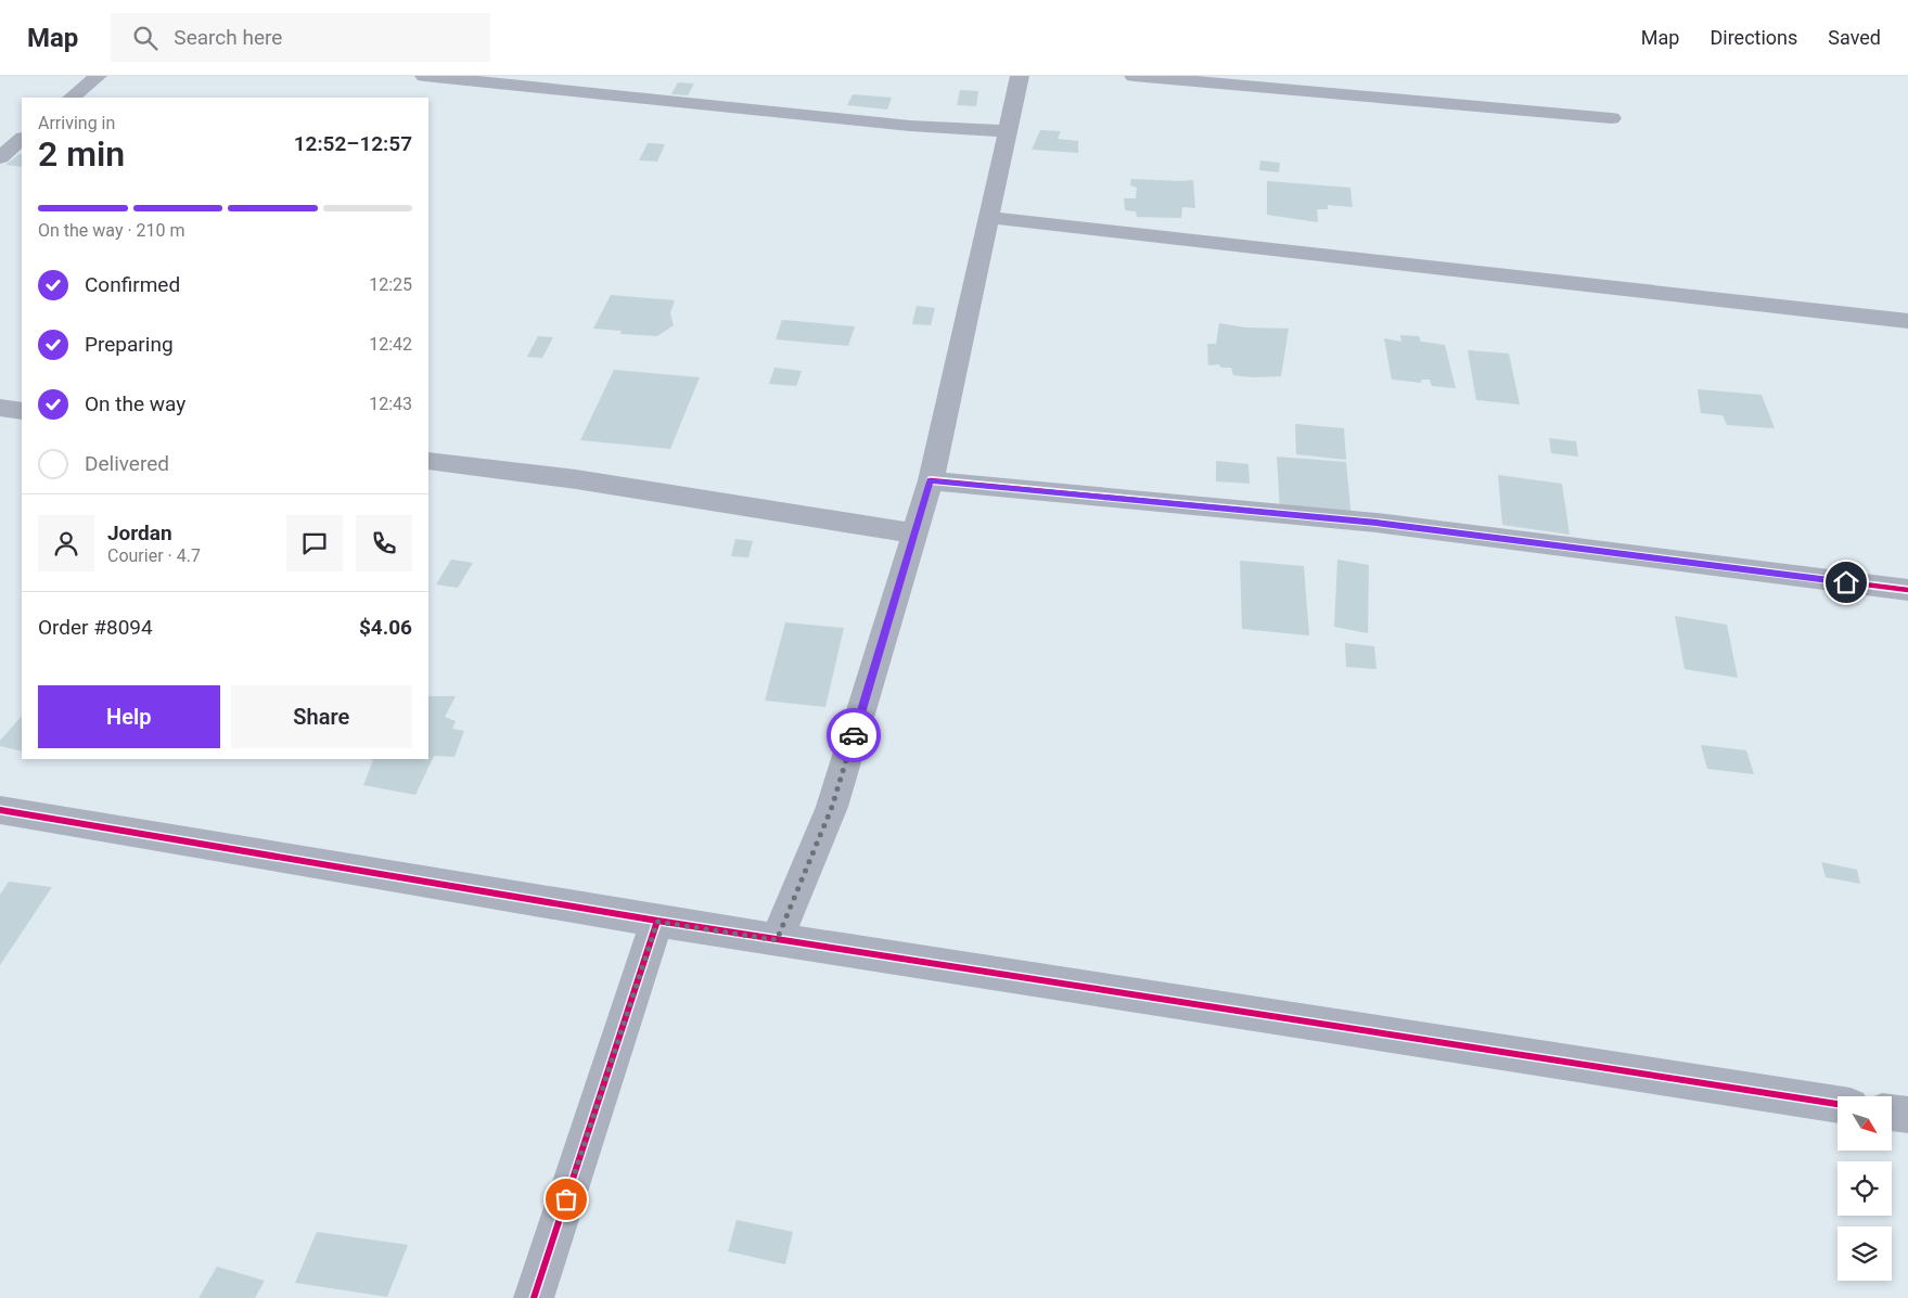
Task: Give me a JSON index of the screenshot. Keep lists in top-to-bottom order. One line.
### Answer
{"north":"bottom right","page":{"header":"Map","search":"Search here","nav":["Map","Directions","Saved"],"heading":["2 min","Arriving in","12:52–12:57"],"panel":["Jordan","Courier · 4.7","Order #8094","$4.06"],"bar":"On the way · 210 m","list":[["Confirmed","12:25"],["Preparing","12:42"],["On the way","12:43"],"Delivered"],"buttons":["Help","Share"]}}
